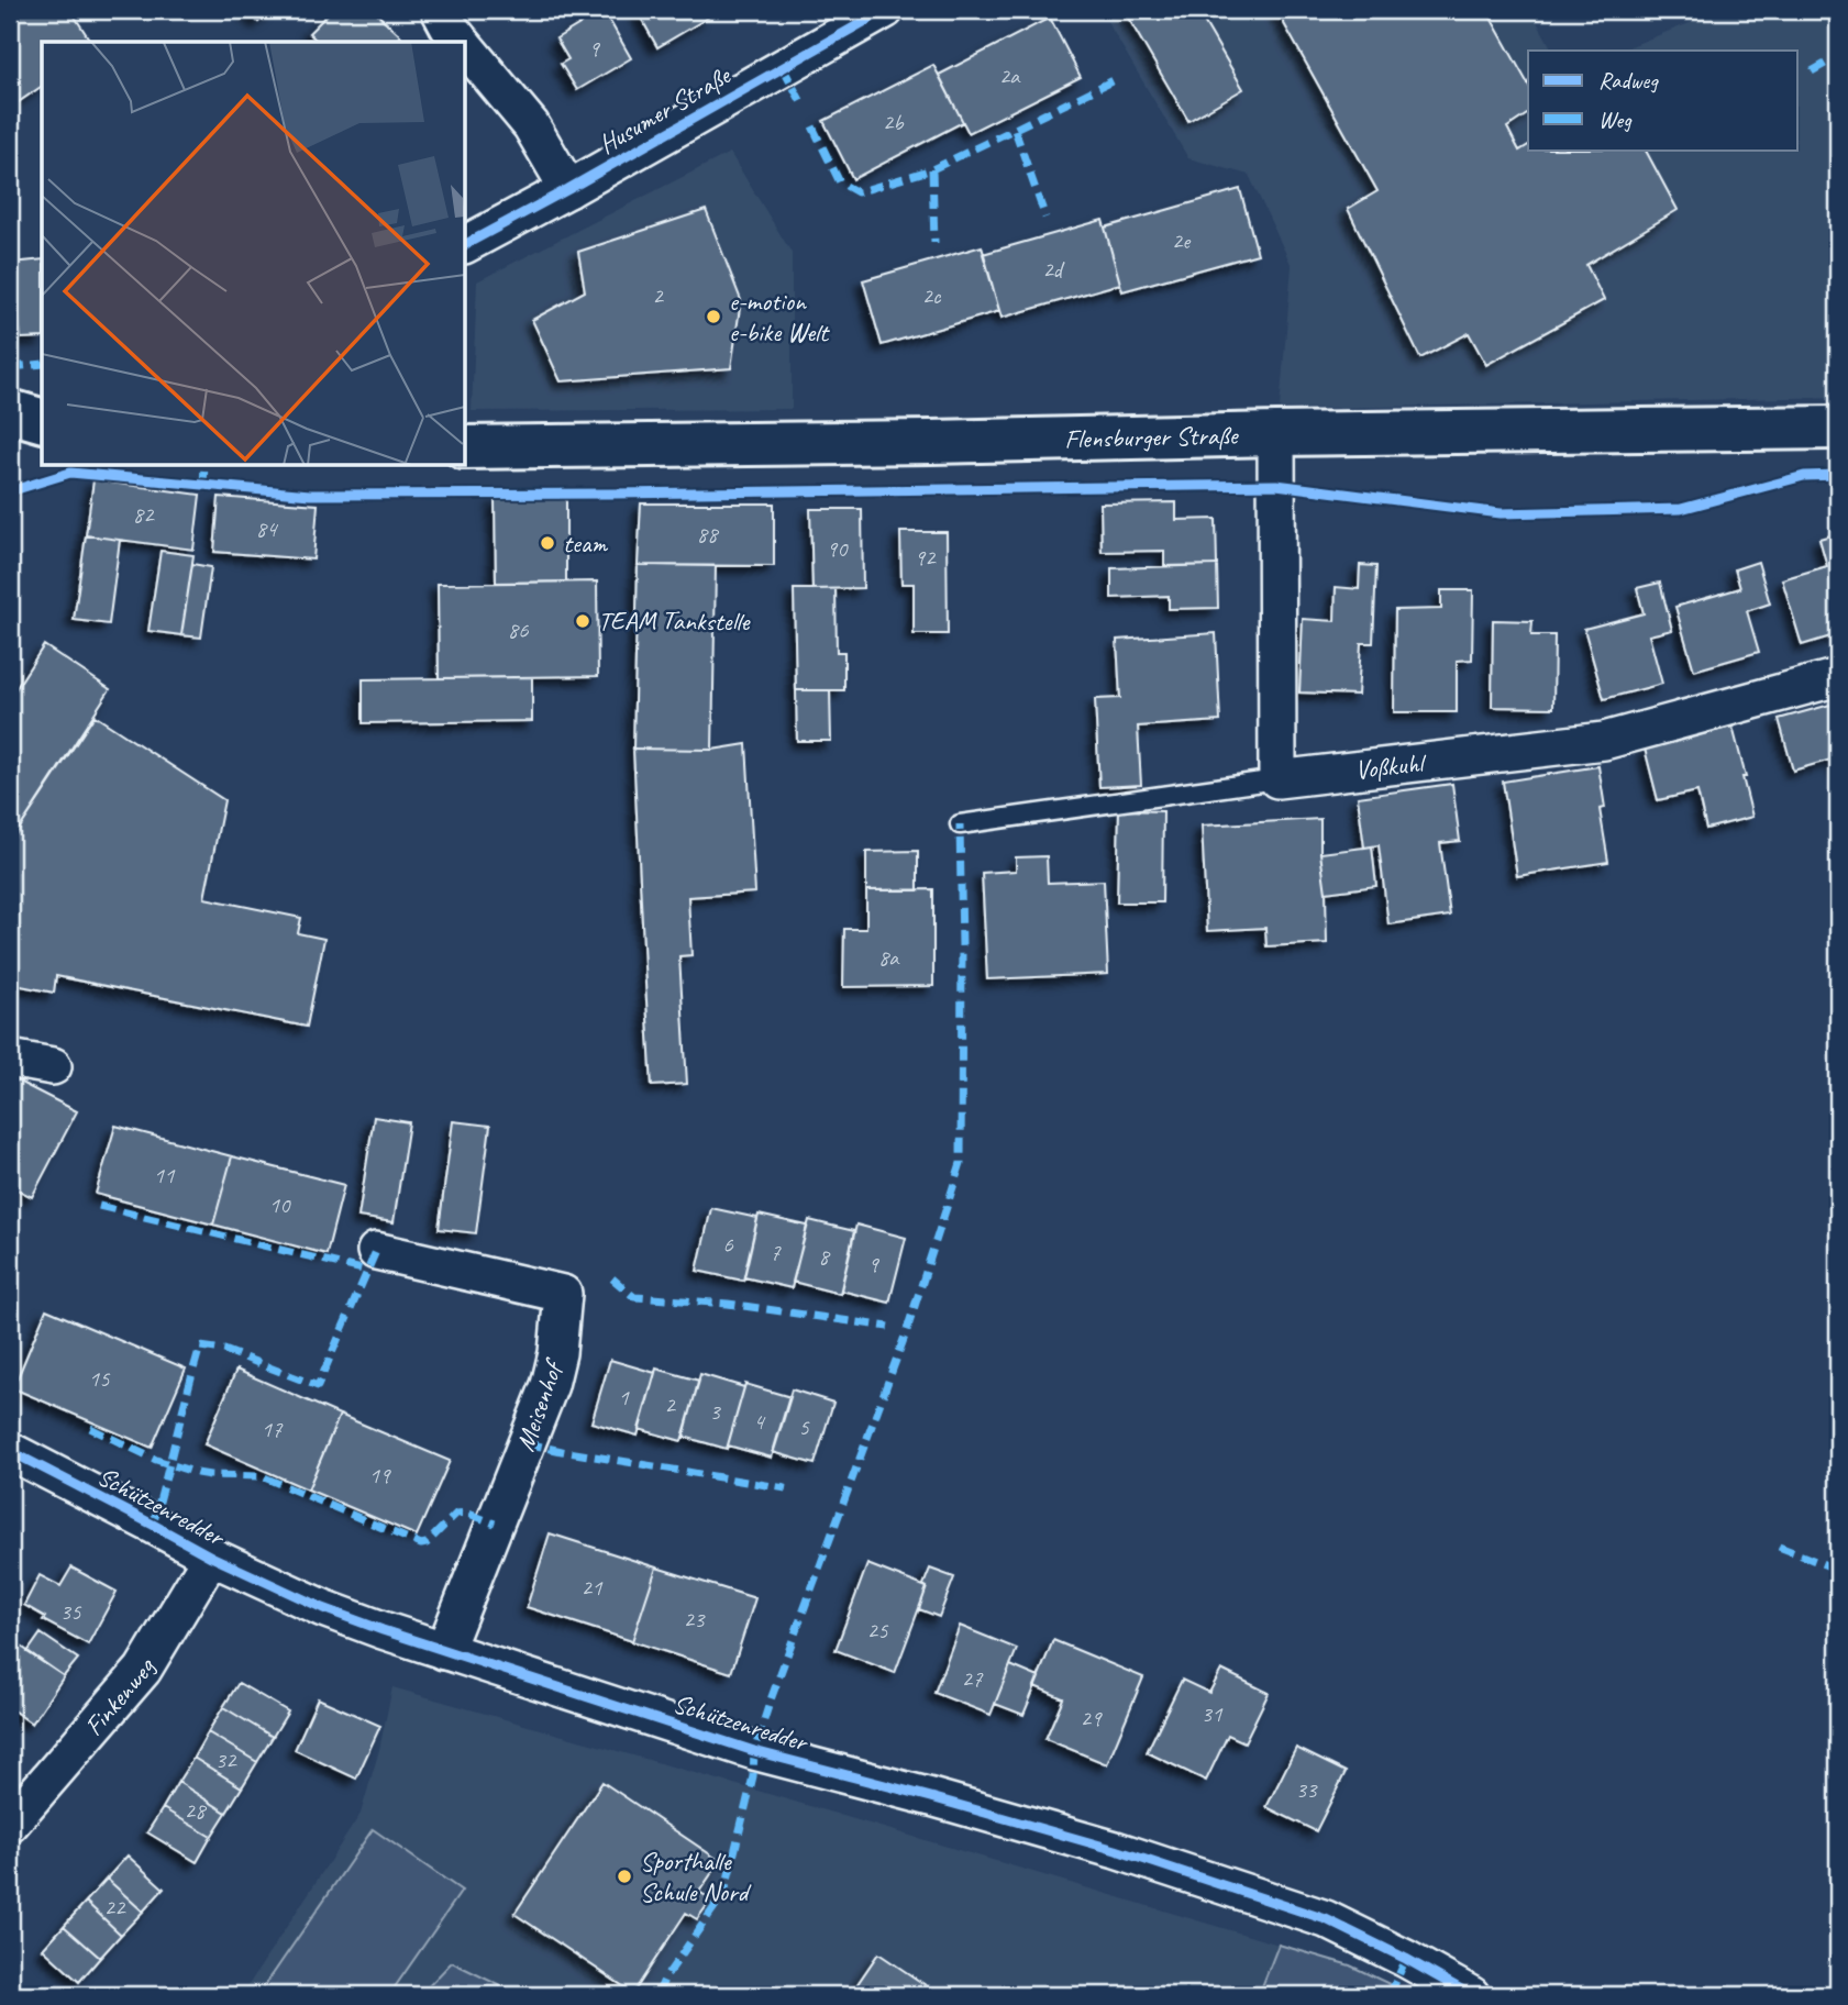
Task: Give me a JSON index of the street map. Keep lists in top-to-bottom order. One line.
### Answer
{"streets":{"street":["Husumer Straße","Flensburger Straße","Voßkuhl","Meisenhof","Schützenredder","Finkenweg"]},"crossings":[["Meisenhof","Schützenredder"],["Schützenredder","Finkenweg"]],"places":["e-motion e-bike Welt","team","TEAM Tankstelle","Sporthalle Schule Nord"],"house_numbers":["9","2a","2b","2e","2d","2","2c","82","84","88","90","92","86","8a","11","10","6","7","8","9","15","1","2","3","4","5","17","19","21","35","23","25","27","31","29","32","33","28","22"],"legend":["Radweg","Weg"]}
